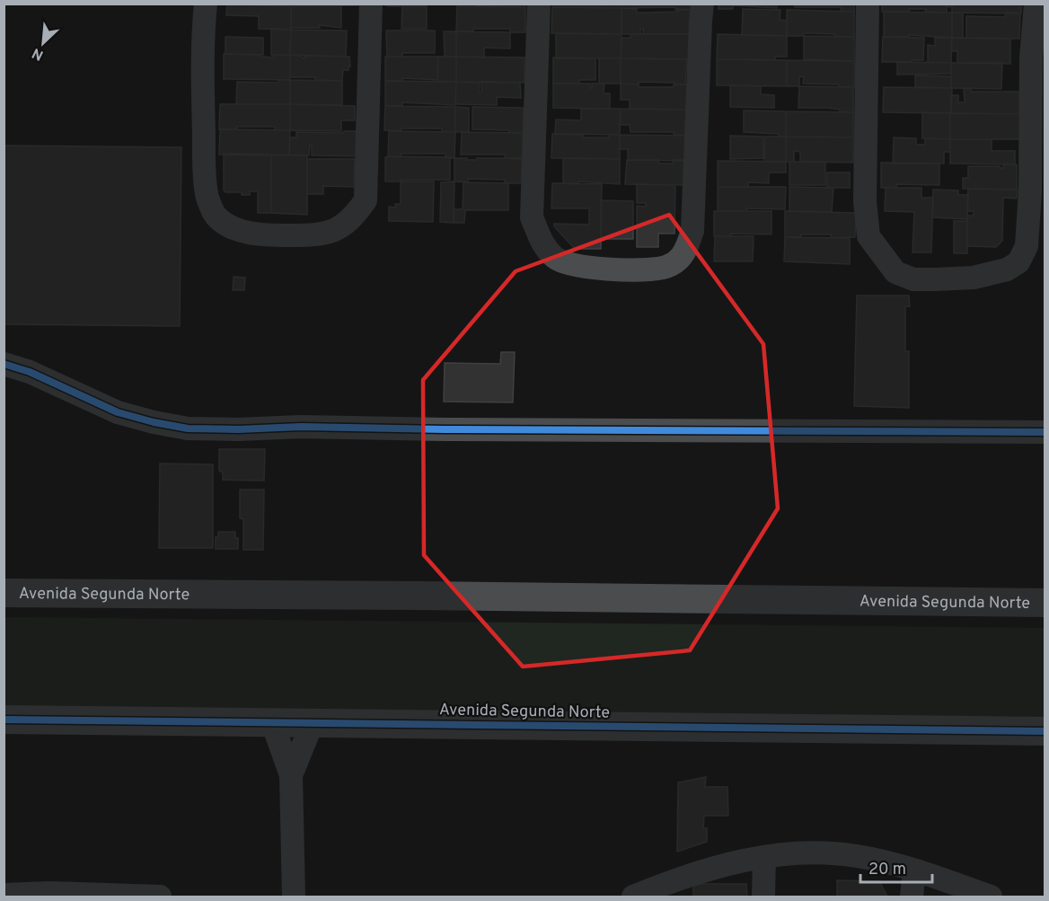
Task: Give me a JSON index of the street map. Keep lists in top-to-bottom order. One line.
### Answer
{"streets":{"street":["Avenida Segunda Norte"]},"scale_bar":"20 m","north":"bottom left"}
